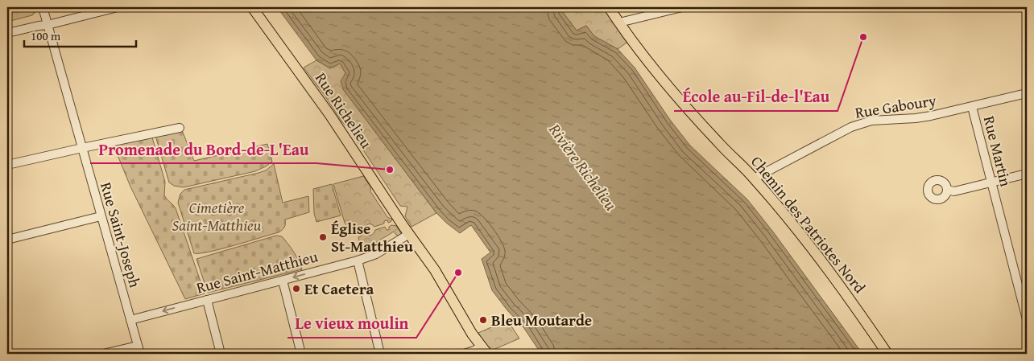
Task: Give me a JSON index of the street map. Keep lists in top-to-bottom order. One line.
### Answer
{"streets":{"main road":["Rue Richelieu","Chemin des Patriotes Nord"],"street":["Rue Gaboury","Rue Martin","Rue Saint-Joseph","Rue Saint-Matthieu"]},"crossings":[["Rue Gaboury","Rue Martin"],["Rue Gaboury","Chemin des Patriotes Nord"],["Rue Richelieu","Rue Saint-Matthieu"],["Rue Saint-Joseph","Rue Saint-Matthieu"]],"one_way":["Rue Saint-Matthieu"],"water":["Rivière Richelieu"],"parks":["Cimetière Saint-Matthieu"],"places":["École au-Fil-de-l'Eau","Promenade du Bord-de-L'Eau","Église St-Matthieu","Le vieux moulin","Et Caetera","Bleu Moutarde"],"scale_bar":"100 m"}
